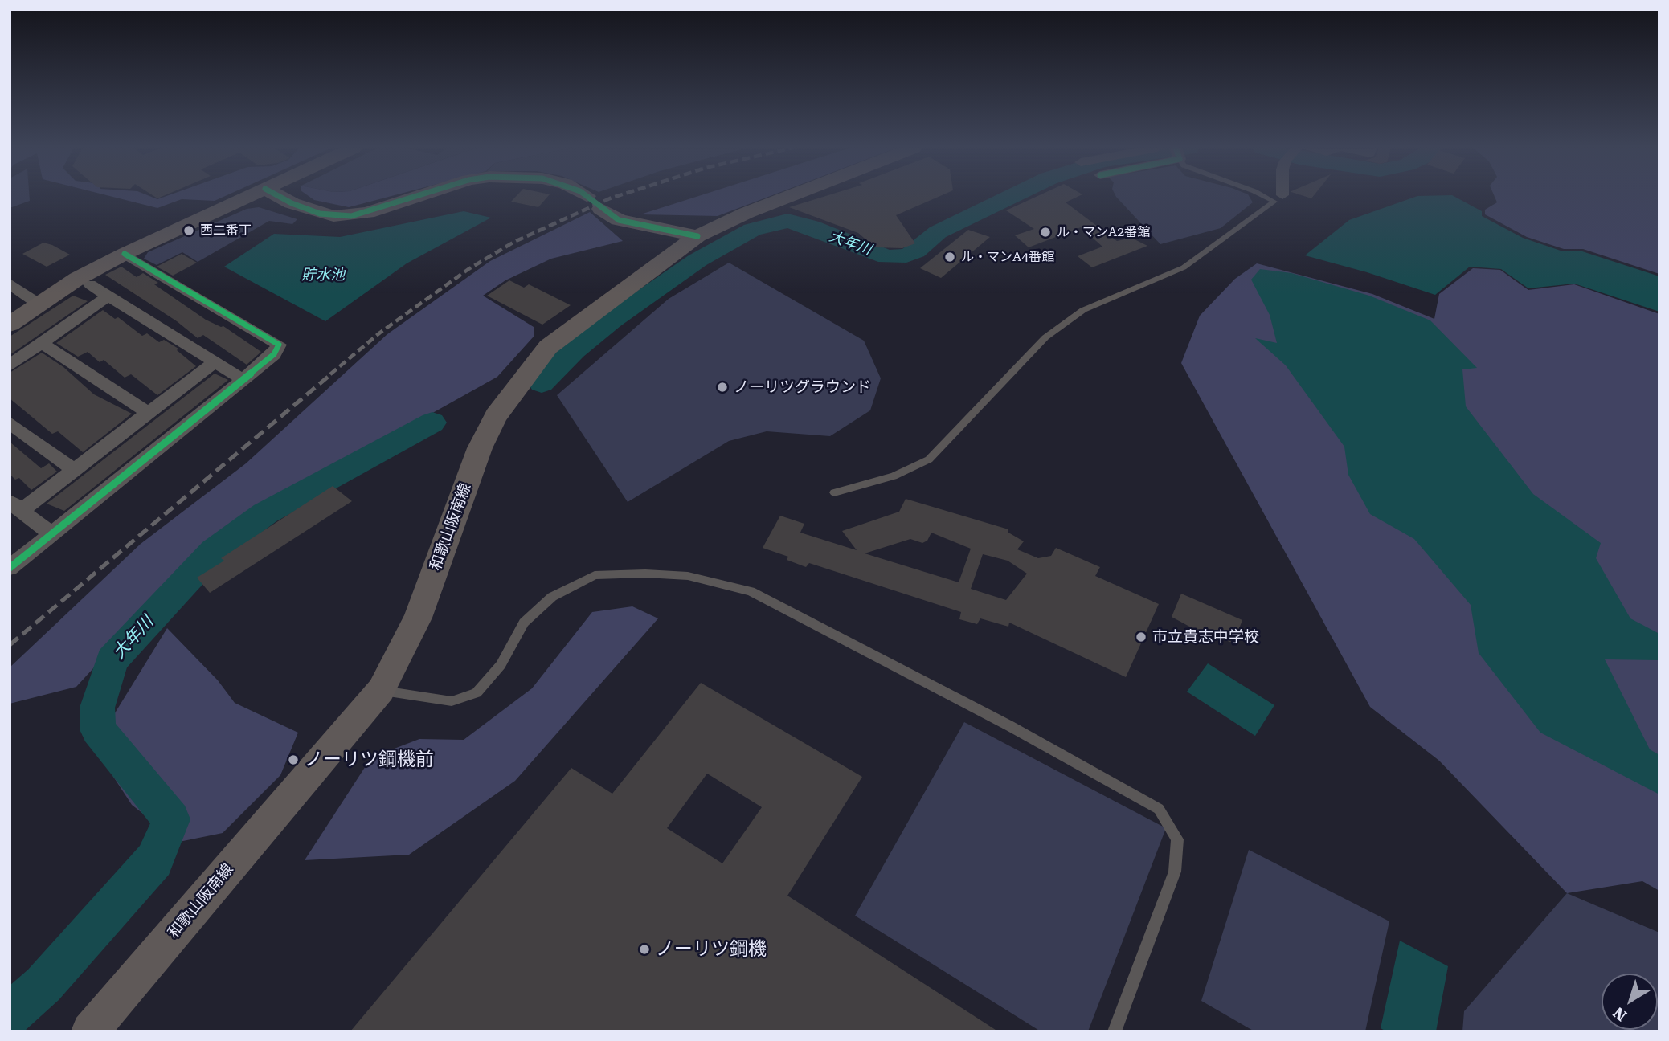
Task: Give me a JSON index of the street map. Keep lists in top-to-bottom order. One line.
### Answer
{"streets":{"main road":["和歌山阪南線"]},"water":["大年川","貯水池"],"places":["西二番丁","ル・マンA2番館","ル・マンA4番館","ノーリツグラウンド","市立貴志中学校","ノーリツ鋼機前","ノーリツ鋼機"],"north":"bottom left"}
